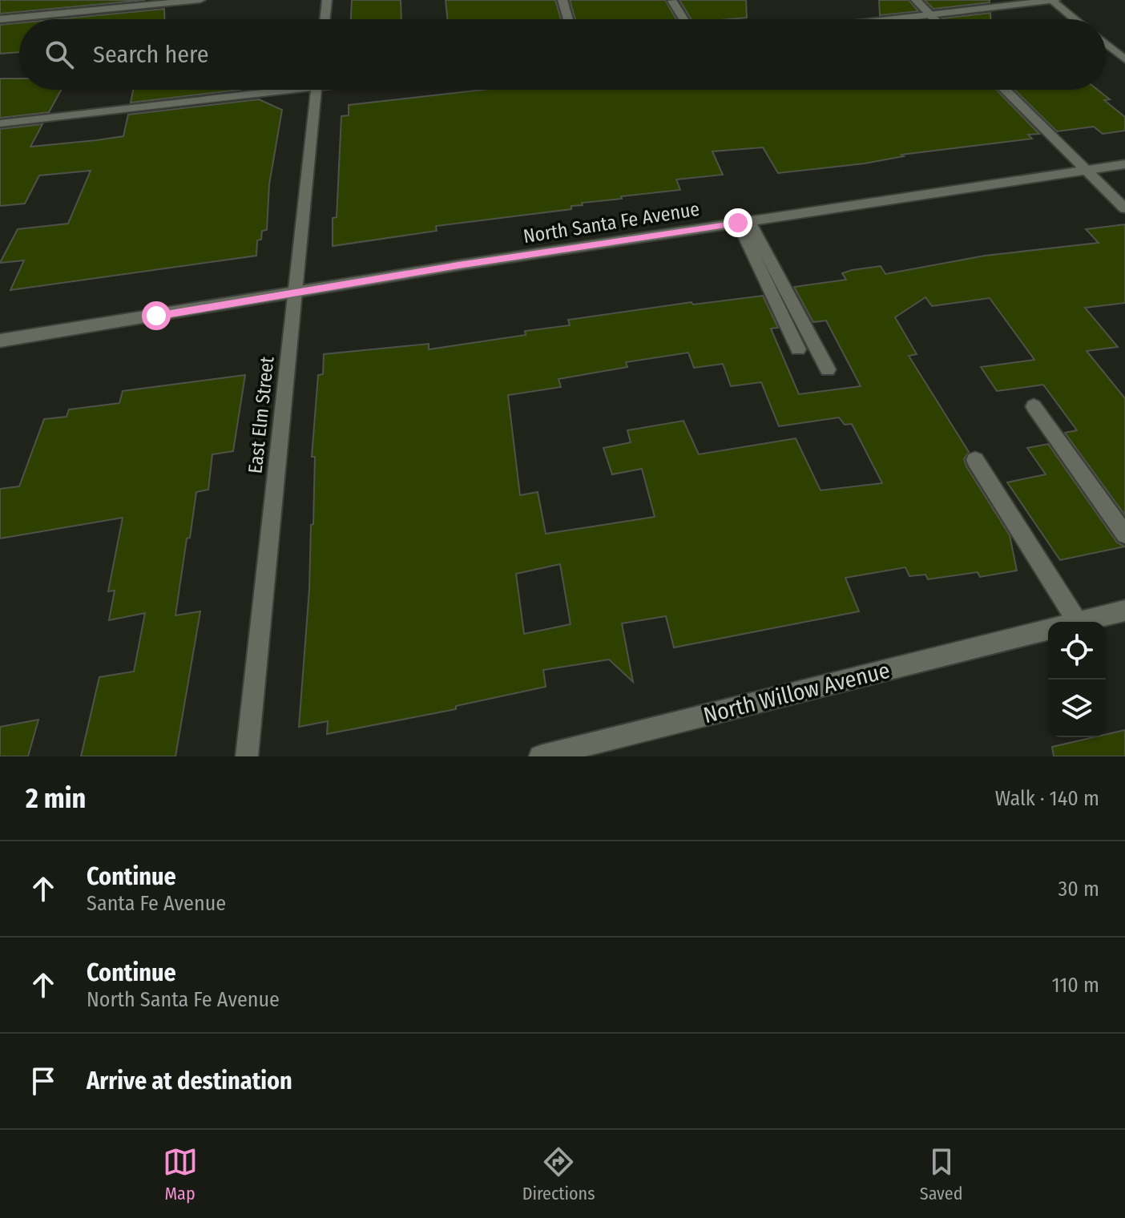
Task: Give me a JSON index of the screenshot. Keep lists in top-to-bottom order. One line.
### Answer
{"streets":{"street":["North Santa Fe Avenue","East Elm Street","North Willow Avenue"]},"crossings":[["North Santa Fe Avenue","East Elm Street"]],"page":{"search":"Search here","heading":["2 min","Walk · 140 m"],"list":[["Continue","Santa Fe Avenue","30 m"],["Continue","North Santa Fe Avenue","110 m"],"Arrive at destination"],"nav":["Map","Directions","Saved"]}}
